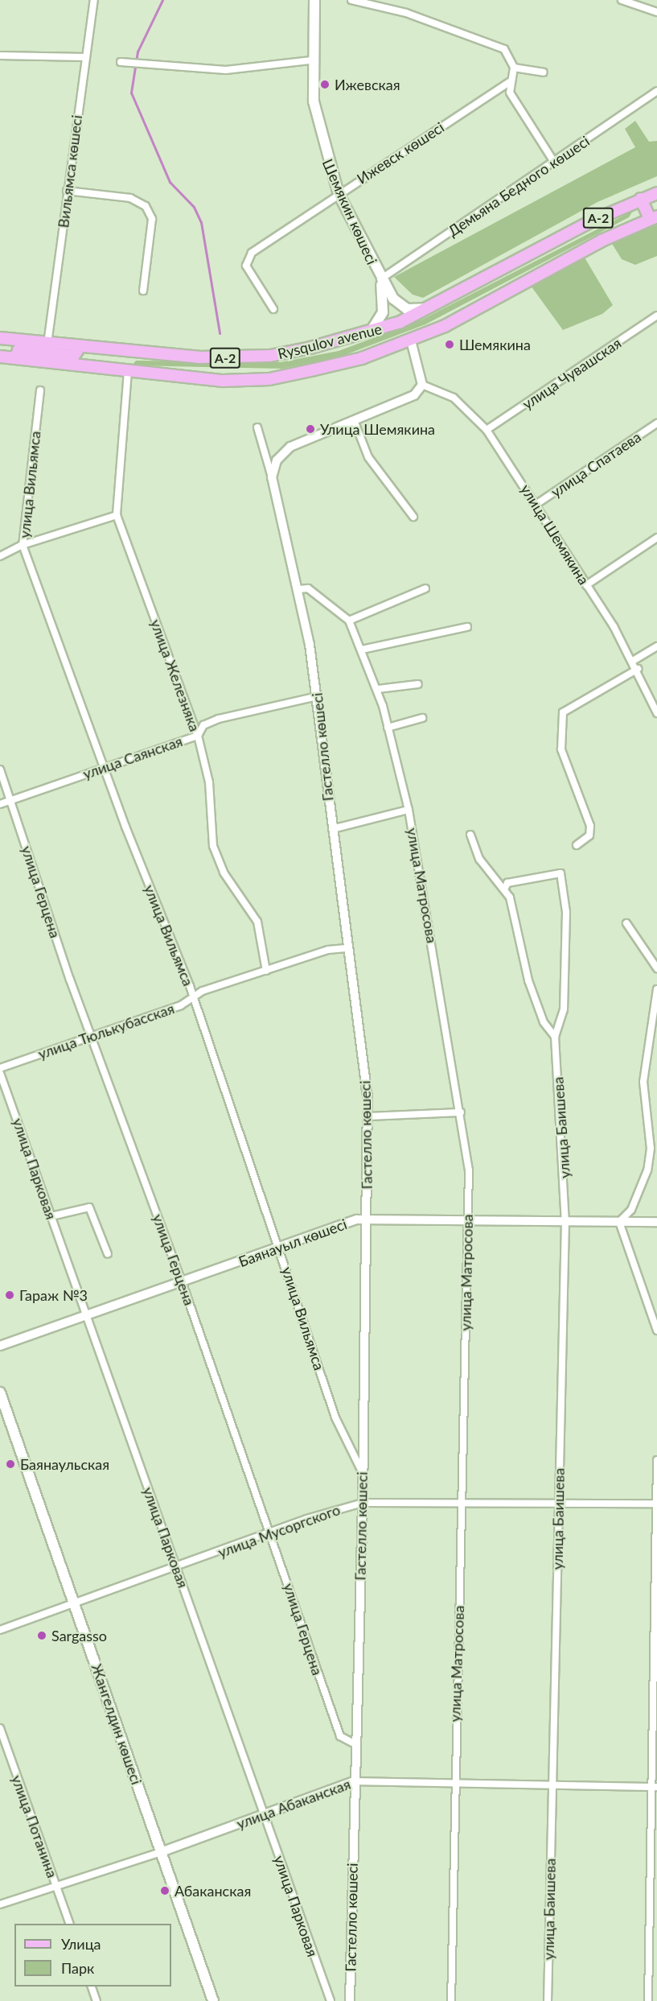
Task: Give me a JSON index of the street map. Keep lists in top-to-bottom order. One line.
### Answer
{"streets":{"main road":["Шемякин көшесі","A-2","Rysqulov avenue","Жангелдин көшесі"],"street":["Ижевск көшесі","Вильямса көшесі","Демьяна Бедного көшесі","улица Чувашская","улица Спатаева","улица Вильямса","улица Шемякина","улица Железняка","Гастелло көшесі","улица Саянская","улица Матросова","улица Герцена","улица Тюлькубасская","улица Баишева","улица Парковая","Баянауыл көшесі","улица Мусоргского","улица Абаканская","улица Потанина"]},"crossings":[["Ижевск көшесі","Шемякин көшесі"],["Вильямса көшесі","Rysqulov avenue"],["Демьяна Бедного көшесі","Шемякин көшесі"],["Шемякин көшесі","Rysqulov avenue"],["Rysqulov avenue","улица Железняка"],["улица Чувашская","улица Шемякина"],["улица Спатаева","улица Шемякина"],["улица Вильямса","Гастелло көшесі"],["улица Вильямса","улица Саянская"],["улица Вильямса","улица Тюлькубасская"],["улица Вильямса","Баянауыл көшесі"],["улица Железняка","улица Саянская"],["улица Железняка","улица Тюлькубасская"],["Гастелло көшесі","улица Саянская"],["Гастелло көшесі","улица Матросова"],["Гастелло көшесі","улица Герцена"],["Гастелло көшесі","улица Тюлькубасская"],["Гастелло көшесі","Баянауыл көшесі"],["Гастелло көшесі","улица Мусоргского"],["Гастелло көшесі","улица Абаканская"],["улица Саянская","улица Герцена"],["улица Матросова","Баянауыл көшесі"],["улица Матросова","улица Мусоргского"],["улица Матросова","улица Абаканская"],["улица Герцена","улица Тюлькубасская"],["улица Герцена","Баянауыл көшесі"],["улица Герцена","улица Мусоргского"],["улица Баишева","Баянауыл көшесі"],["улица Баишева","улица Мусоргского"],["улица Баишева","улица Абаканская"],["улица Парковая","Баянауыл көшесі"],["улица Парковая","улица Мусоргского"],["улица Парковая","улица Абаканская"],["улица Мусоргского","Жангелдин көшесі"],["Жангелдин көшесі","улица Абаканская"],["улица Абаканская","улица Потанина"]],"places":["Ижевская","Шемякина","Улица Шемякина","Гараж №3","Баянаульская","Sargasso","Абаканская"],"legend":["Улица","Парк"]}
